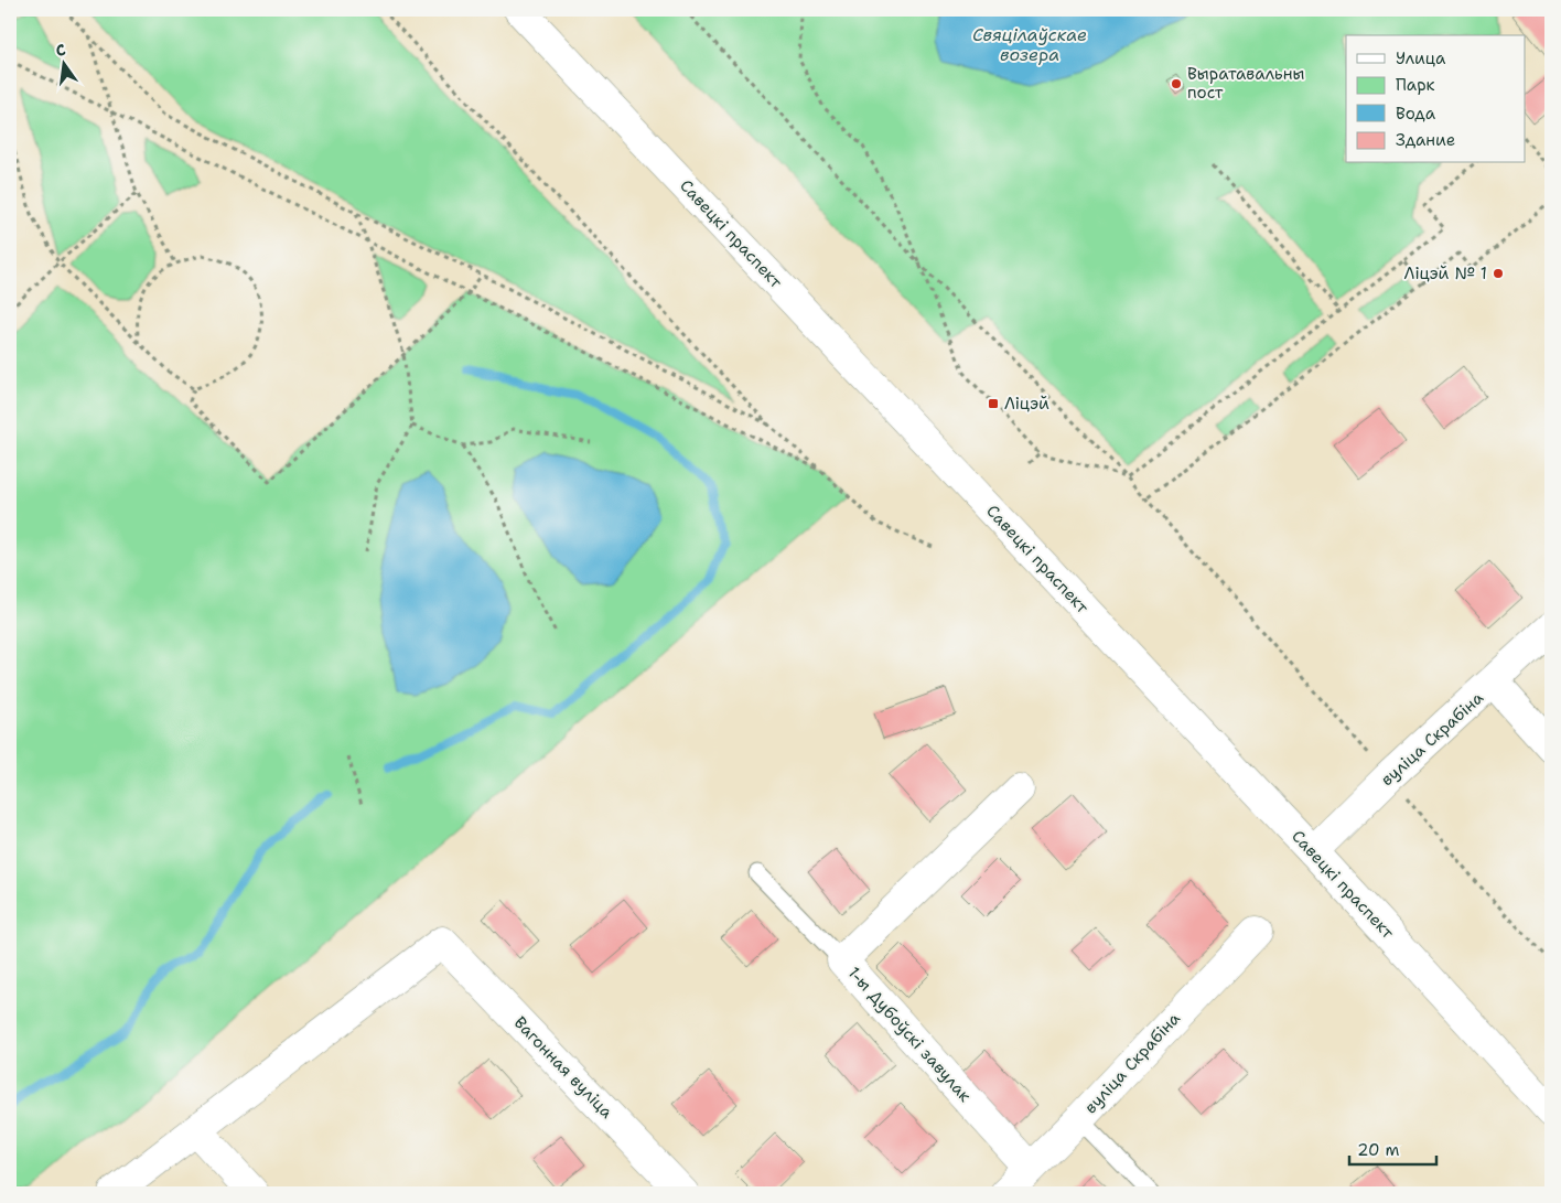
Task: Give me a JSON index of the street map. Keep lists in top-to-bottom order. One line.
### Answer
{"streets":{"street":["Савецкі праспект","вуліца Скрабіна","1-ы Дубоўскі завулак","Вагонная вуліца"]},"crossings":[["Савецкі праспект","вуліца Скрабіна"],["вуліца Скрабіна","1-ы Дубоўскі завулак"]],"water":["Свяцілаўскае возера"],"places":{"other":["Выратавальны пост","Ліцэй № 1"],"transit":["Ліцэй"]},"legend":["Улица","Парк","Вода","Здание"],"scale_bar":"20 m","north":"top"}
